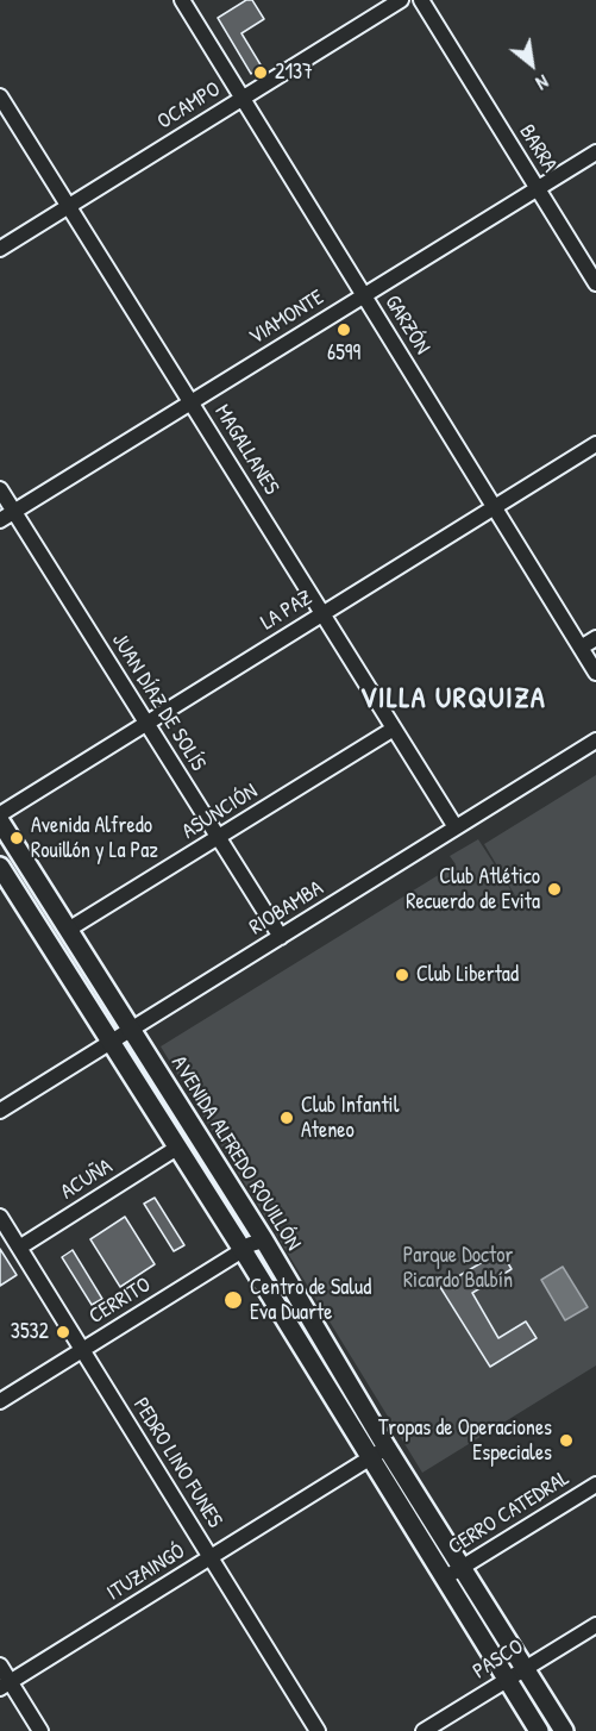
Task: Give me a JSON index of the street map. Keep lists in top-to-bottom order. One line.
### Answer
{"streets":{"street":["OCAMPO","BARRA","VIAMONTE","GARZÓN","MAGALLANES","LA PAZ","JUAN DÍAZ DE SOLÍS","ASUNCIÓN","RIOBAMBA","AVENIDA ALFREDO ROUILLÓN","ACUÑA","CERRITO","PEDRO LINO FUNES","CERRO CATEDRAL","ITUZAINGÓ","PASCO"]},"crossings":[["OCAMPO","GARZÓN"],["OCAMPO","MAGALLANES"],["BARRA","VIAMONTE"],["VIAMONTE","GARZÓN"],["VIAMONTE","MAGALLANES"],["VIAMONTE","JUAN DÍAZ DE SOLÍS"],["GARZÓN","LA PAZ"],["MAGALLANES","LA PAZ"],["MAGALLANES","ASUNCIÓN"],["MAGALLANES","RIOBAMBA"],["LA PAZ","JUAN DÍAZ DE SOLÍS"],["JUAN DÍAZ DE SOLÍS","ASUNCIÓN"],["JUAN DÍAZ DE SOLÍS","RIOBAMBA"],["ASUNCIÓN","AVENIDA ALFREDO ROUILLÓN"],["RIOBAMBA","AVENIDA ALFREDO ROUILLÓN"],["AVENIDA ALFREDO ROUILLÓN","ACUÑA"],["AVENIDA ALFREDO ROUILLÓN","CERRITO"],["AVENIDA ALFREDO ROUILLÓN","CERRO CATEDRAL"],["AVENIDA ALFREDO ROUILLÓN","ITUZAINGÓ"],["AVENIDA ALFREDO ROUILLÓN","PASCO"],["ACUÑA","PEDRO LINO FUNES"],["CERRITO","PEDRO LINO FUNES"],["PEDRO LINO FUNES","ITUZAINGÓ"]],"districts":["VILLA URQUIZA"],"parks":["Parque Doctor Ricardo Balbín"],"places":["2137","6599","Avenida Alfredo Rouillón y La Paz","Club Atlético Recuerdo de Evita","Club Libertad","Club Infantil Ateneo","Centro de Salud Eva Duarte","3532","Tropas de Operaciones Especiales"],"north":"bottom right"}
